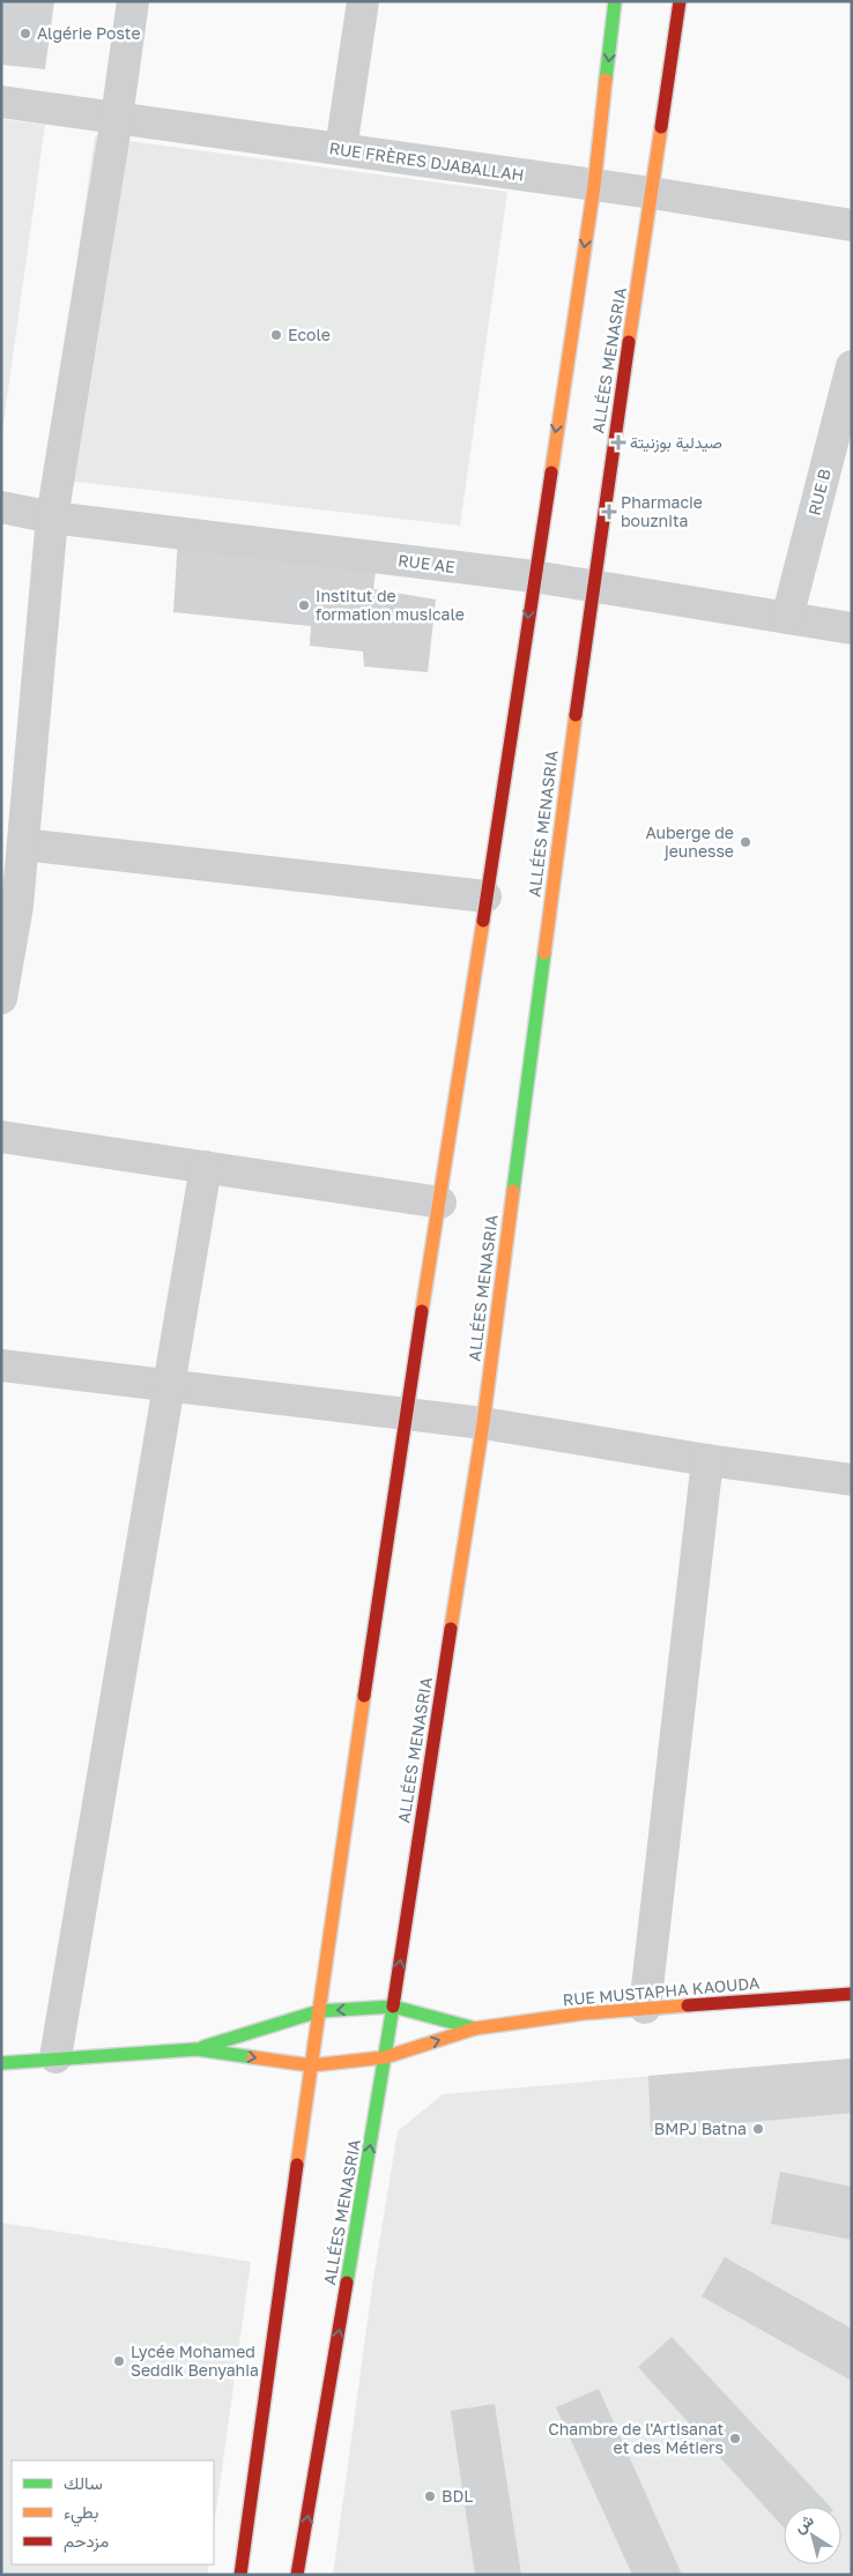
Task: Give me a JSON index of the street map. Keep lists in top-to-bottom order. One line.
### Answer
{"streets":{"street":["RUE FRÈRES DJABALLAH","ALLÉES MENASRIA","RUE B","RUE AE","RUE MUSTAPHA KAOUDA"]},"crossings":[["RUE FRÈRES DJABALLAH","ALLÉES MENASRIA"],["ALLÉES MENASRIA","RUE AE"],["ALLÉES MENASRIA","RUE MUSTAPHA KAOUDA"],["RUE B","RUE AE"]],"places":{"other":["Algérie Poste","Ecole","Institut de formation musicale","Auberge de jeunesse","BMPJ Batna","Lycée Mohamed Seddik Benyahia","Chambre de l'Artisanat et des Métiers","BDL"],"health":["صيدلية بوزنيتة","Pharmacie bouznita"]},"legend":["سالك","بطيء","مزدحم"],"north":"top left"}
